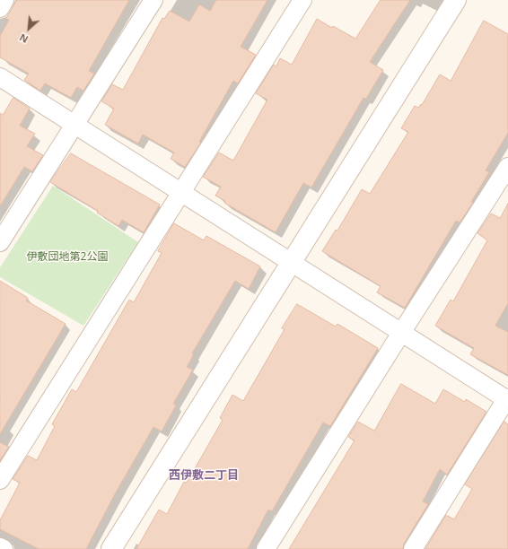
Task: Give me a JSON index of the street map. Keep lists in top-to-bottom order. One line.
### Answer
{"districts":["西伊敷二丁目"],"parks":["伊敷団地第2公園"],"north":"bottom left"}
